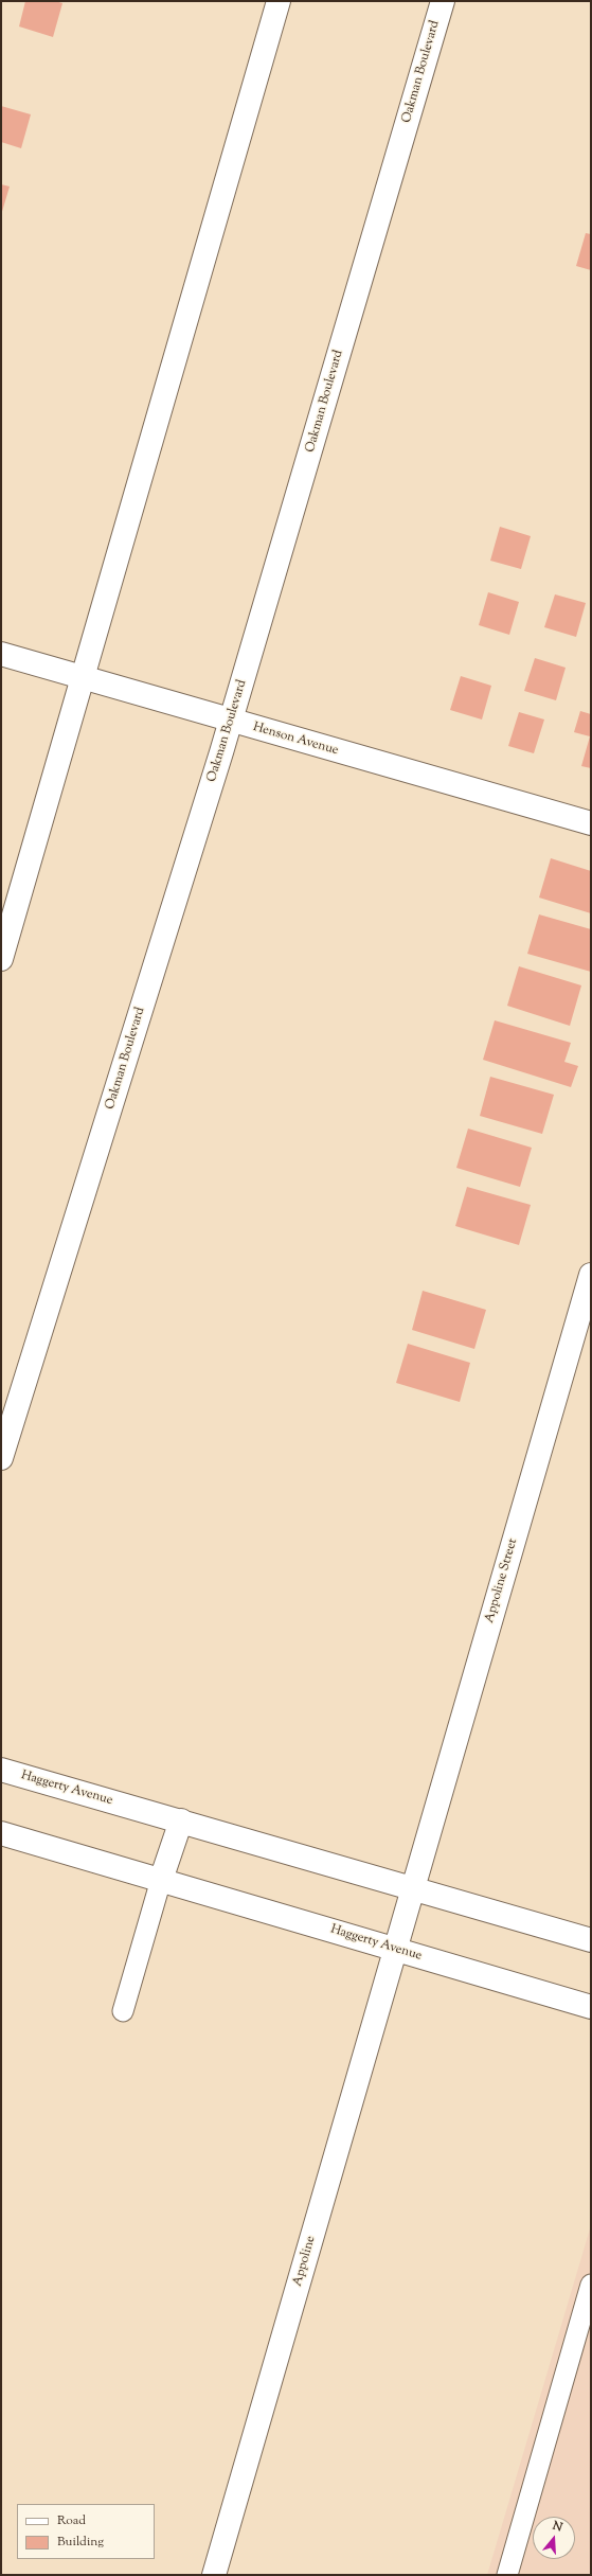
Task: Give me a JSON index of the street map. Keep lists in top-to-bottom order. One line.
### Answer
{"streets":{"street":["Oakman Boulevard","Henson Avenue","Appoline Street","Haggerty Avenue","Appoline"]},"crossings":[["Oakman Boulevard","Henson Avenue"],["Appoline Street","Haggerty Avenue"],["Appoline Street","Appoline"],["Haggerty Avenue","Appoline"]],"legend":["Road","Building"],"north":"top"}
